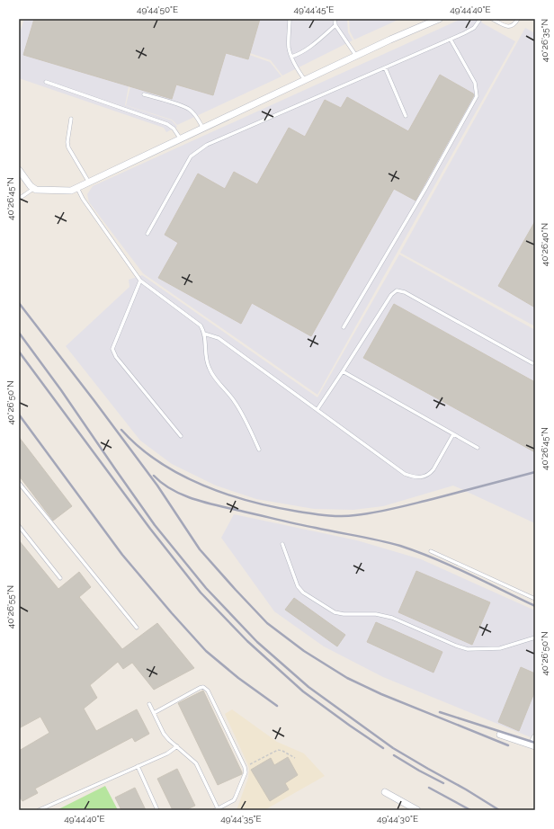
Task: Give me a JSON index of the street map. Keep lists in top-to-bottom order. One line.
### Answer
{"coordinates":["49°44'50\"E","49°44'45\"E","49°44'40\"E","40°26'35\"N","40°26'45\"N","40°26'40\"N","40°26'50\"N","40°26'55\"N","49°44'35\"E","49°44'30\"E"]}
